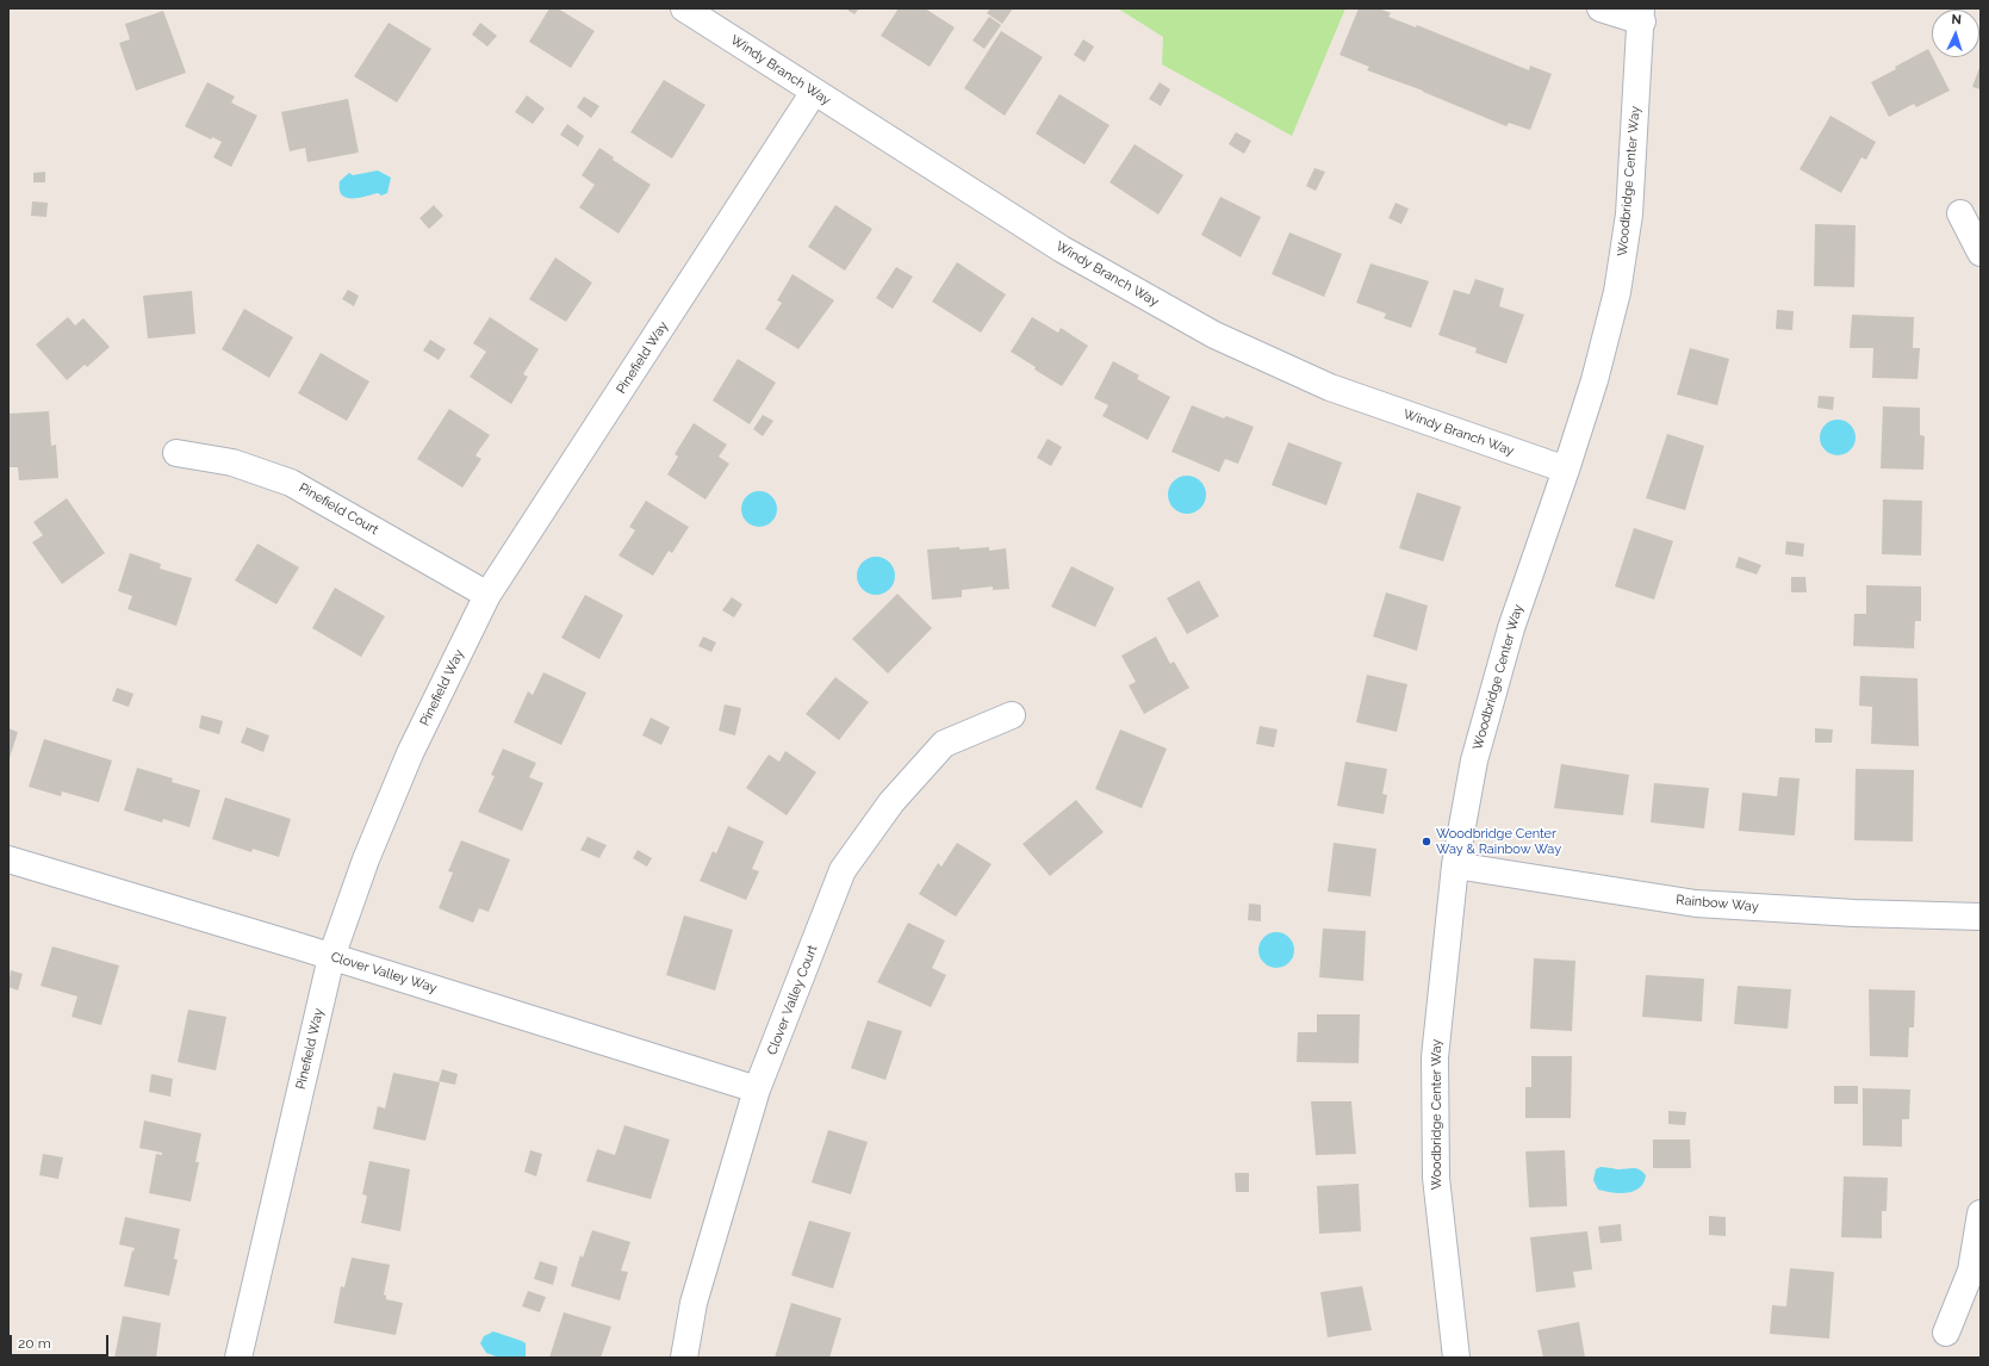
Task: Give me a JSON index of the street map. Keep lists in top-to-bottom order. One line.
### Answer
{"streets":{"street":["Windy Branch Way","Woodbridge Center Way","Pinefield Way","Pinefield Court","Rainbow Way","Clover Valley Way","Clover Valley Court"]},"crossings":[["Windy Branch Way","Woodbridge Center Way"],["Windy Branch Way","Pinefield Way"],["Woodbridge Center Way","Rainbow Way"],["Pinefield Way","Pinefield Court"],["Pinefield Way","Clover Valley Way"],["Clover Valley Way","Clover Valley Court"]],"places":["Woodbridge Center Way & Rainbow Way"],"scale_bar":"20 m","north":"top"}
